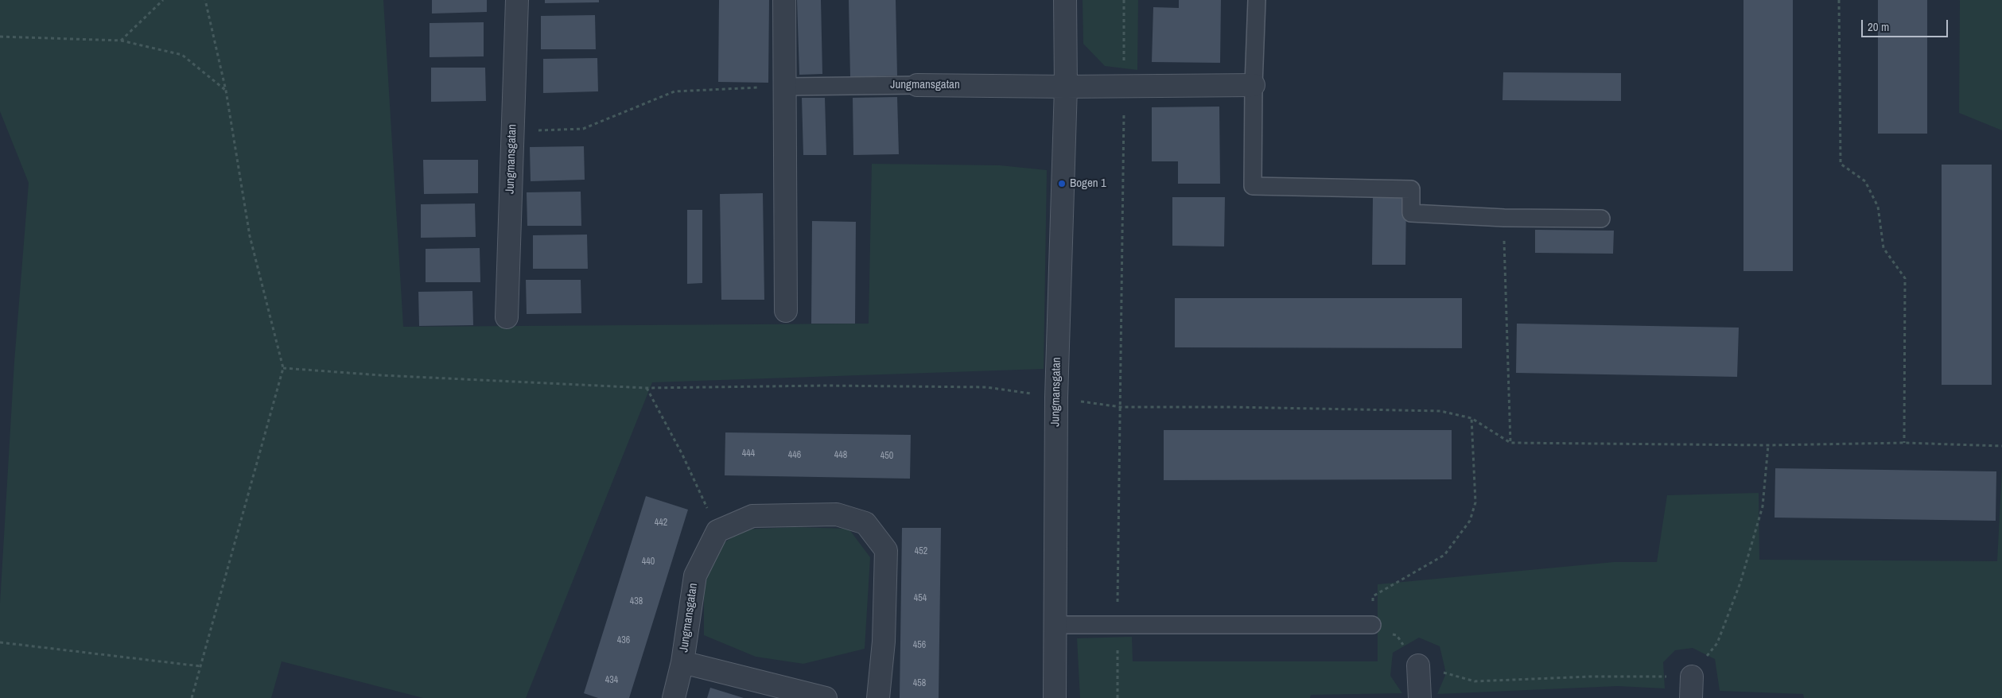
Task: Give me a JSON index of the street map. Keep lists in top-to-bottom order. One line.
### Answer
{"streets":{"street":["Jungmansgatan"]},"places":["Bogen 1"],"house_numbers":["444","446","448","450","442","452","440","454","438","436","456","434","458"],"scale_bar":"20 m"}
